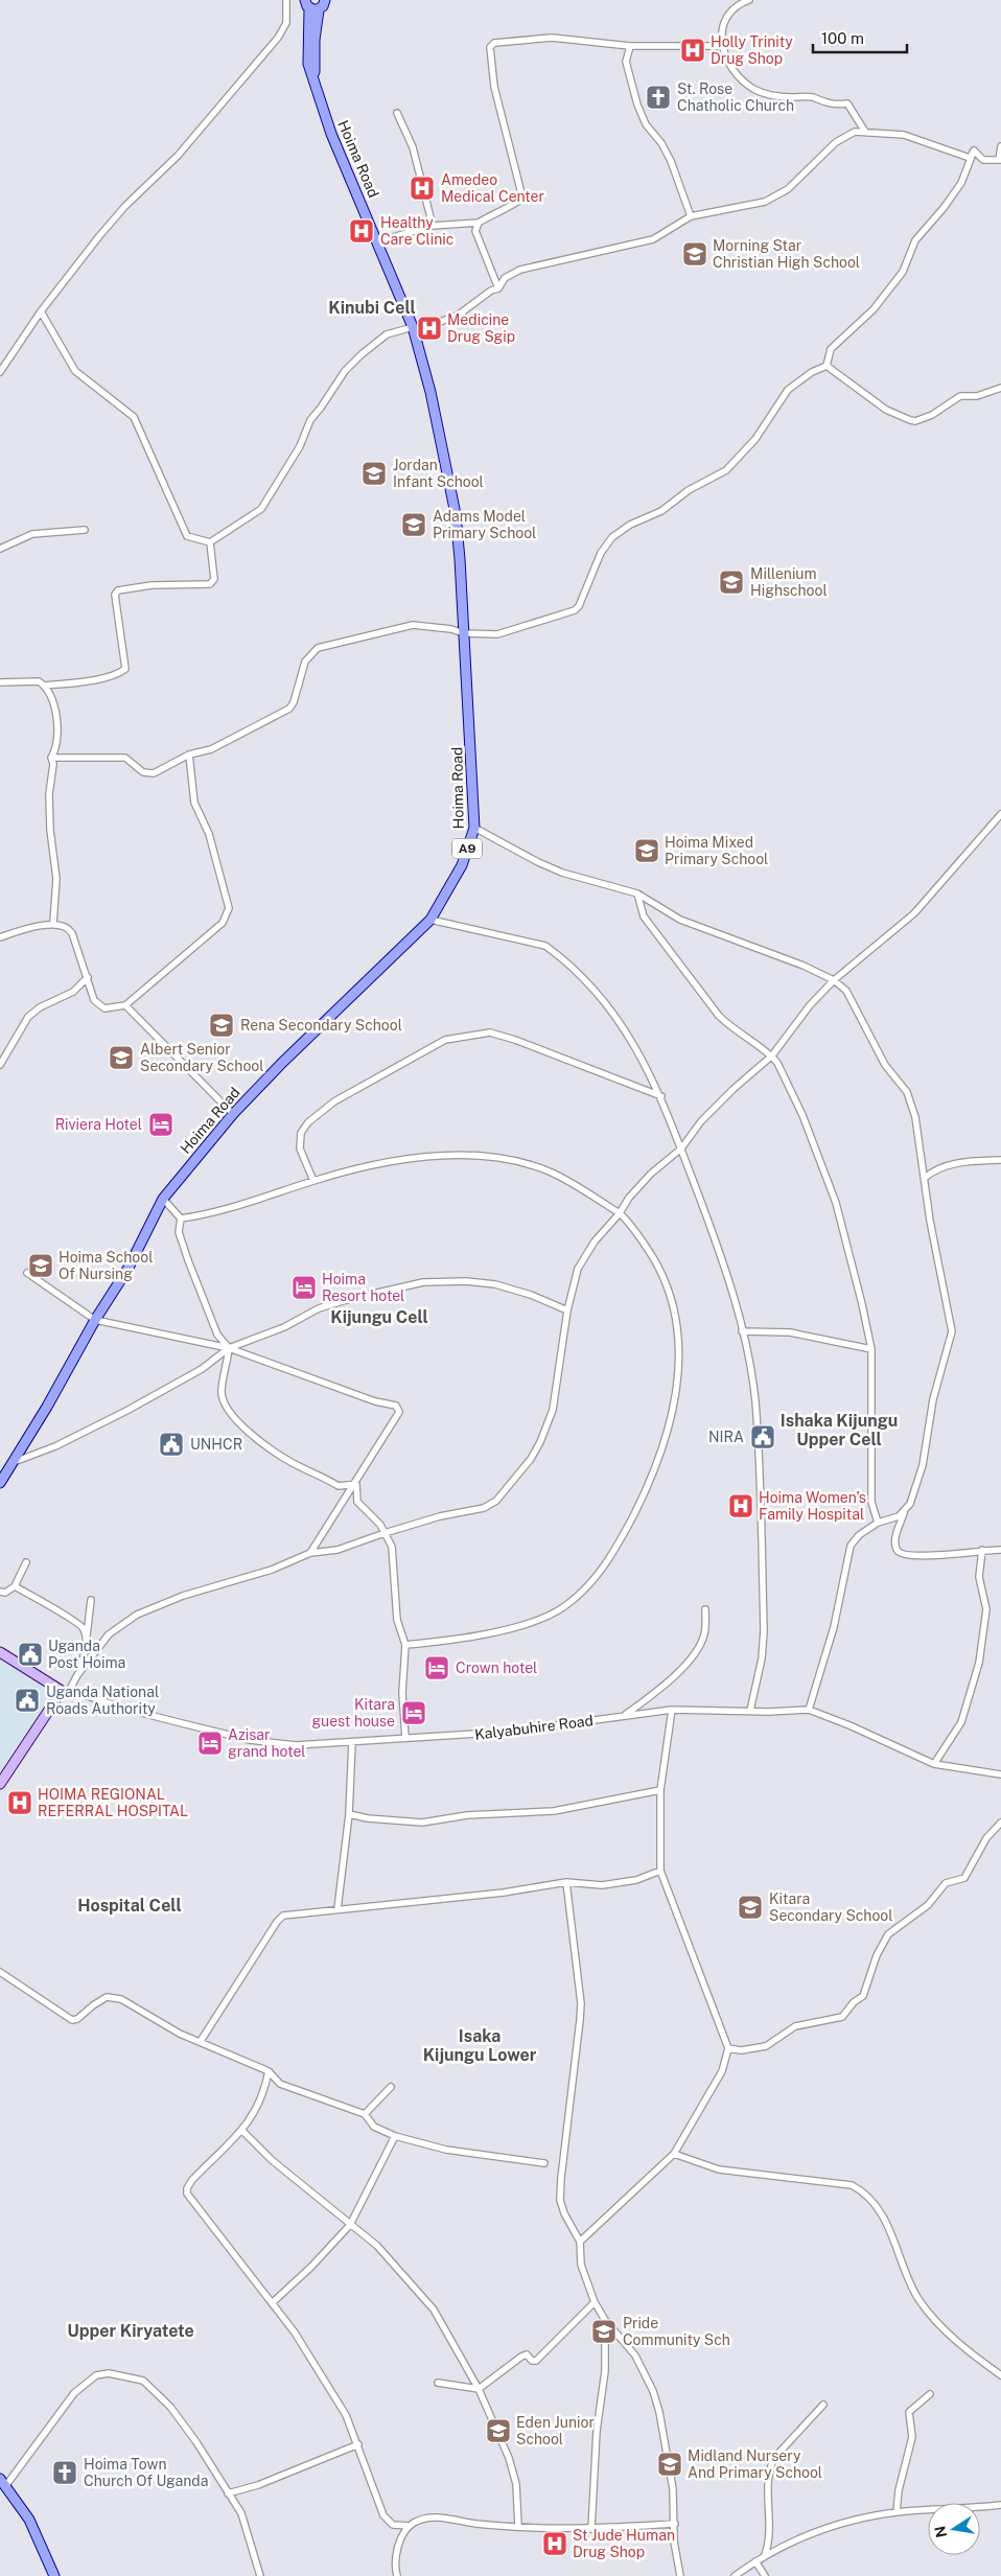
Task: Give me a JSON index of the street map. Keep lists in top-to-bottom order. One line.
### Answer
{"streets":{"main road":["Hoima Road","A9"],"street":["Kalyabuhire Road"]},"crossings":[["Hoima Road","A9"]],"districts":["Kinubi Cell","Kijungu Cell","Ishaka Kijungu Upper Cell","Hospital Cell","Isaka Kijungu Lower","Upper Kiryatete"],"places":{"hospital":["Holly Trinity Drug Shop","Amedeo Medical Center","Healthy Care Clinic","Medicine Drug Sgip","Hoima Women’s Family Hospital","HOIMA REGIONAL REFERRAL HOSPITAL","St Jude Human Drug Shop"],"church":["St. Rose Chatholic Church","Hoima Town Church Of Uganda"],"school or university":["Morning Star Christian High School","Jordan Infant School","Adams Model Primary School","Millenium Highschool","Hoima Mixed Primary School","Rena Secondary School","Albert Senior Secondary School","Hoima School Of Nursing","Kitara Secondary School","Pride Community Sch","Eden Junior School","Midland Nursery And Primary School"],"hotel":["Riviera Hotel","Hoima Resort hotel","Crown hotel","Kitara guest house","Azisar grand hotel"],"public building":["NIRA","UNHCR","Uganda Post Hoima","Uganda National Roads Authority"]},"scale_bar":"100 m","north":"left"}
